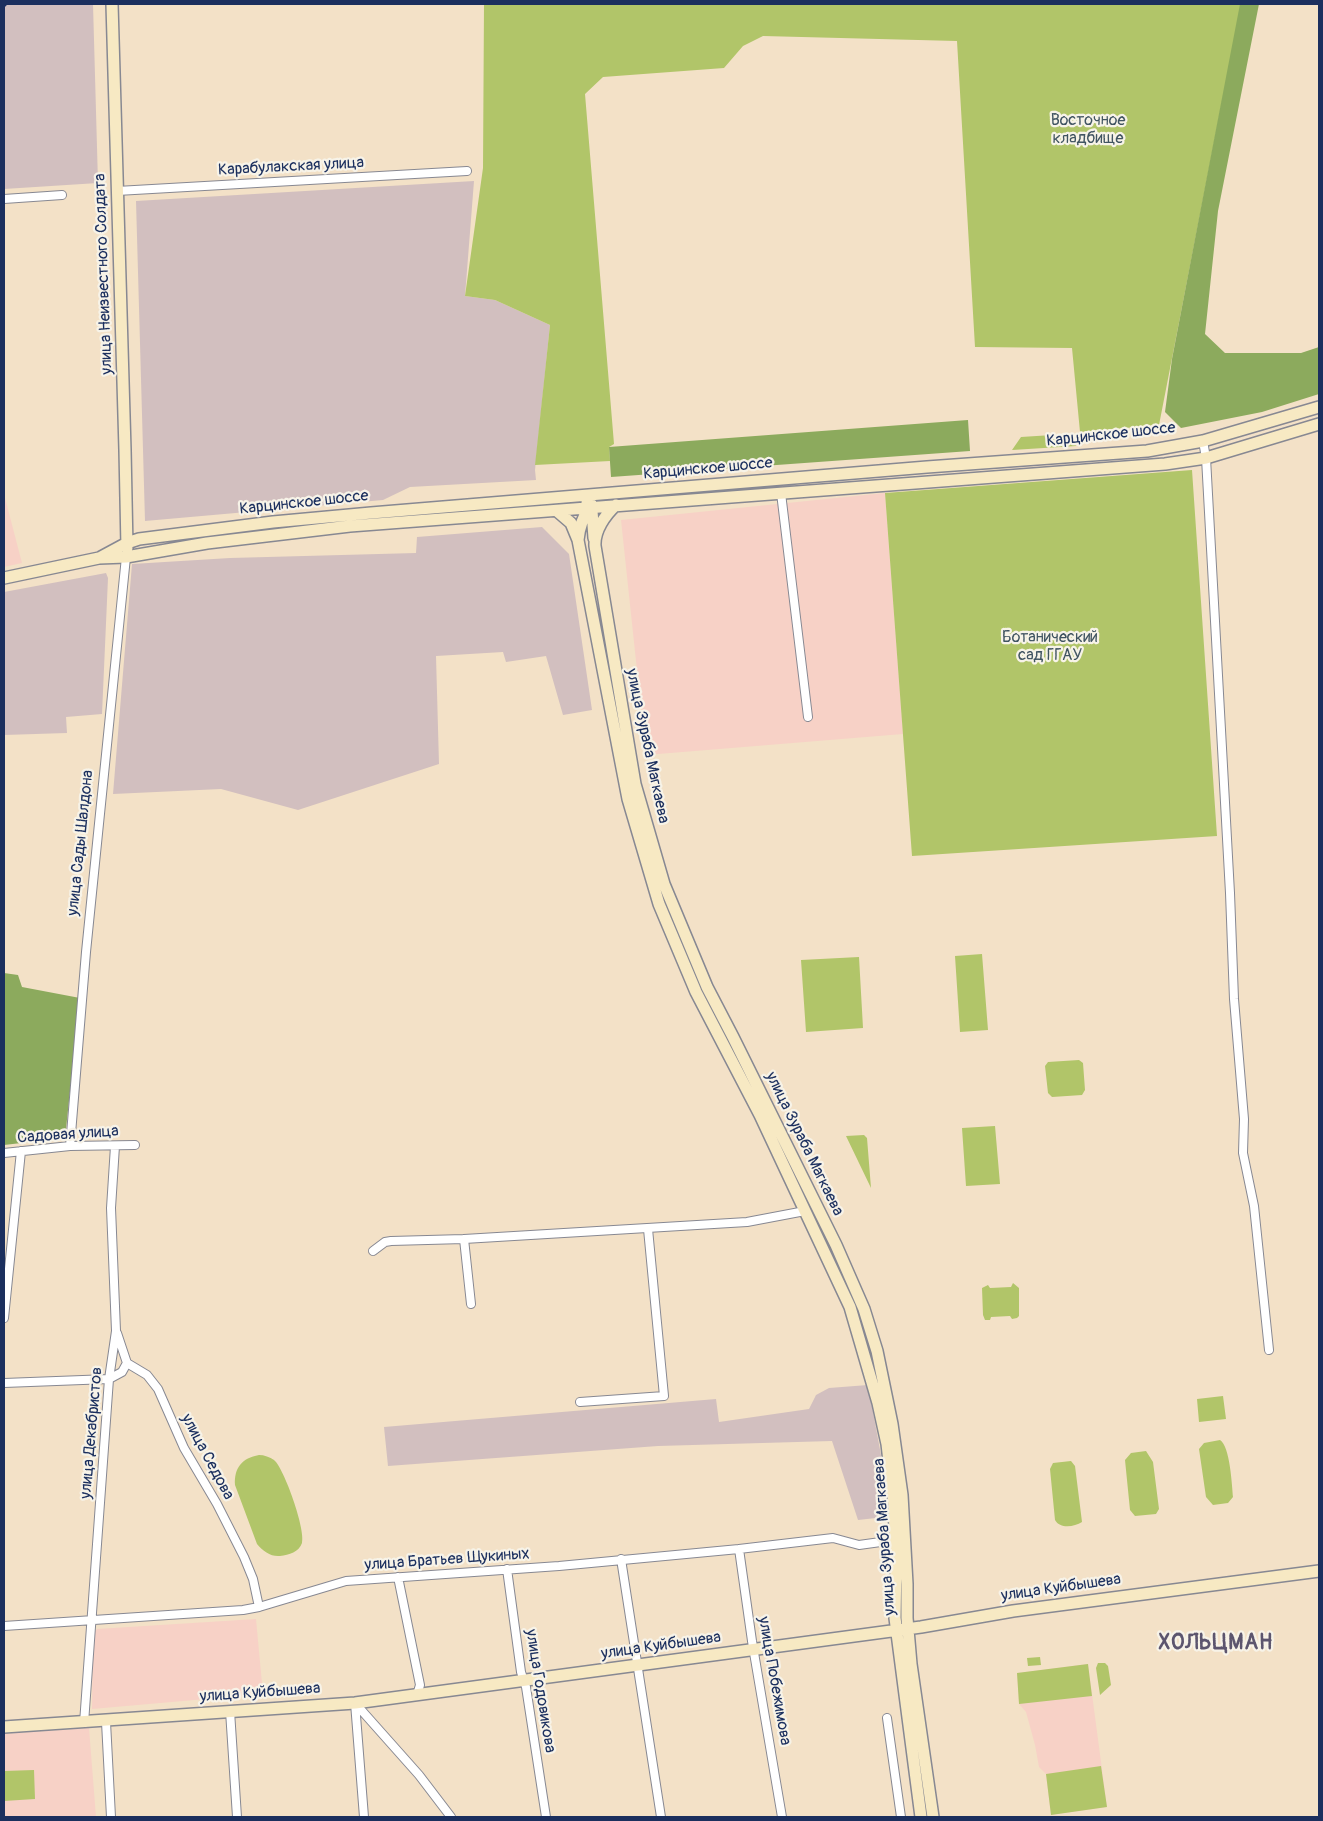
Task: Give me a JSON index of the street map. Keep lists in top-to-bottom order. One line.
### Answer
{"streets":{"main road":["улица Неизвестного Солдата","Карцинское шоссе","улица Зураба Магкаева","улица Сады Шалдона","улица Куйбышева"],"street":["Карабулакская улица","Садовая улица","улица Декабристов","улица Седова","улица Братьев Щукиных","улица Побежимова","улица Годовикова"]},"crossings":[["Карабулакская улица","улица Неизвестного Солдата"],["улица Неизвестного Солдата","Карцинское шоссе"],["улица Неизвестного Солдата","улица Сады Шалдона"],["Карцинское шоссе","улица Зураба Магкаева"],["Карцинское шоссе","улица Сады Шалдона"],["улица Зураба Магкаева","улица Братьев Щукиных"],["улица Зураба Магкаева","улица Куйбышева"],["улица Сады Шалдона","Садовая улица"],["Садовая улица","улица Декабристов"],["улица Декабристов","улица Братьев Щукиных"],["улица Декабристов","улица Куйбышева"],["улица Седова","улица Братьев Щукиных"],["улица Братьев Щукиных","улица Побежимова"],["улица Братьев Щукиных","улица Годовикова"],["улица Куйбышева","улица Побежимова"],["улица Куйбышева","улица Годовикова"]],"districts":["ХОЛЬЦМАН"],"parks":["Восточное кладбище","Ботанический сад ГГАУ"]}
